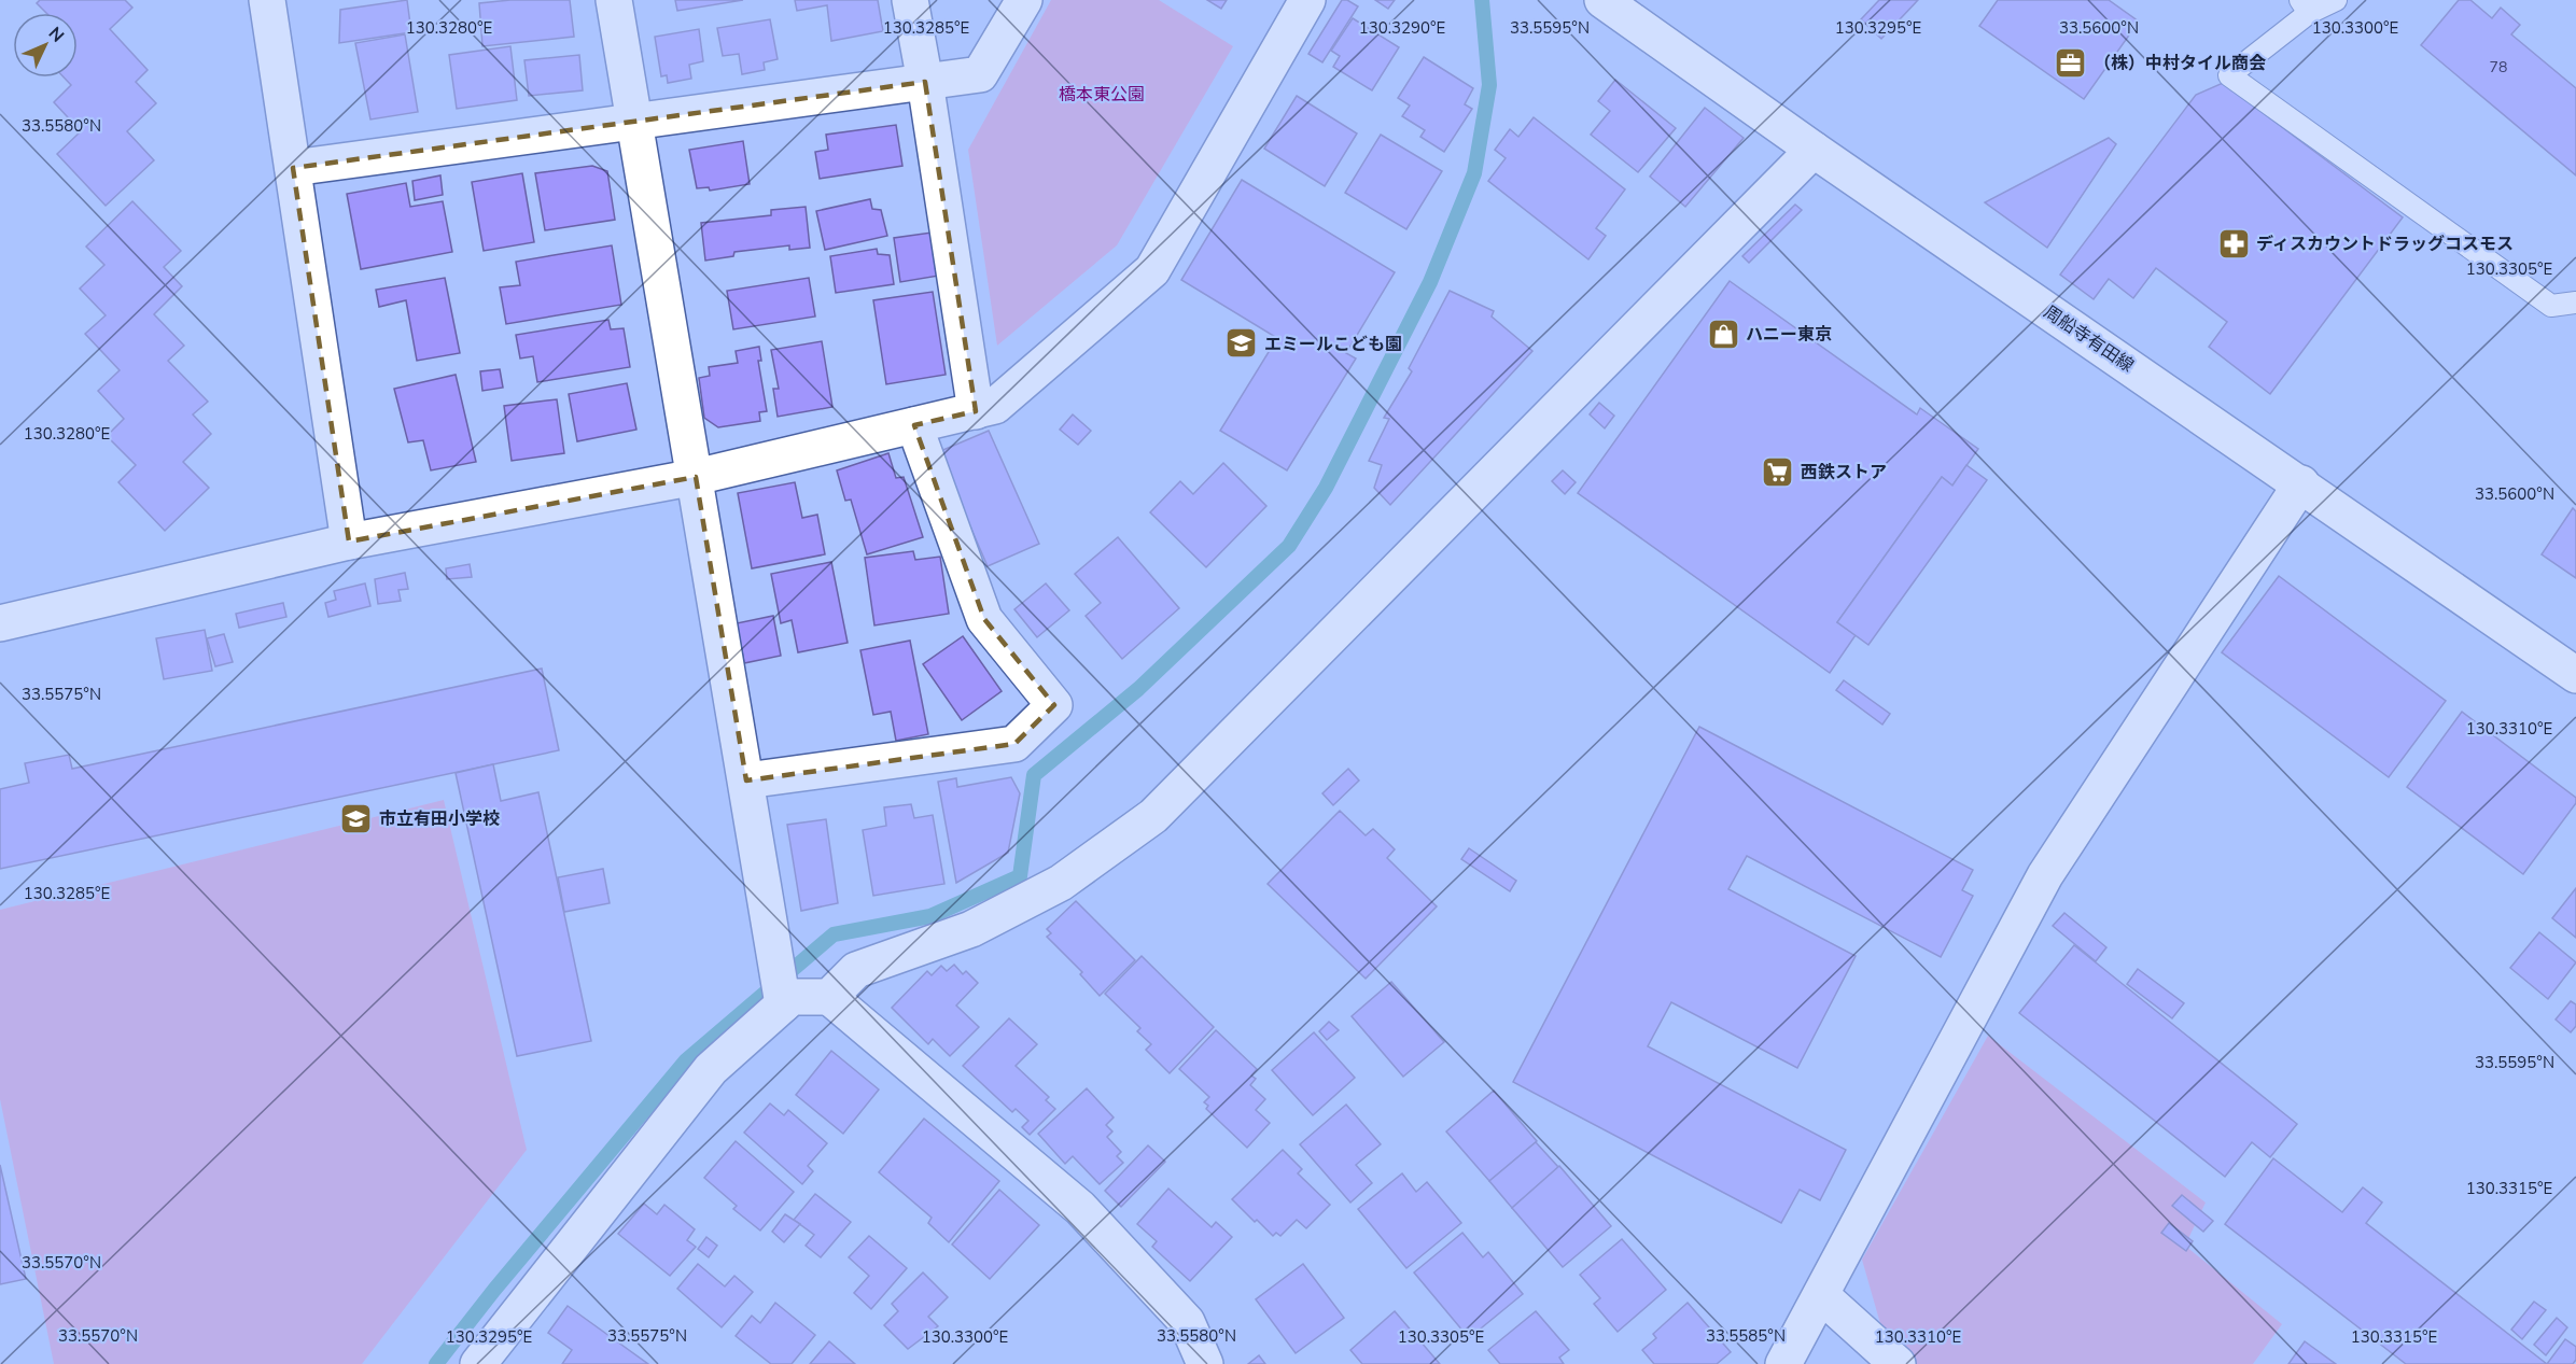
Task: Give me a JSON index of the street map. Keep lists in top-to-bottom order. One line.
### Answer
{"streets":{"street":["周船寺有田線"]},"parks":["橋本東公園"],"places":{"office":["（株）中村タイル商会"],"pharmacy":["ディスカウントドラッグコスモス"],"shop":["ハニー東京"],"school or university":["エミールこども園","市立有田小学校"],"supermarket":["西鉄ストア"]},"house_numbers":["78"],"north":"top right","coordinates":["130.3280°E","130.3285°E","130.3290°E","130.3295°E","130.3300°E","33.5595°N","33.5600°N","33.5580°N","130.3305°E","33.5575°N","130.3310°E","130.3315°E","33.5570°N","33.5585°N"]}
